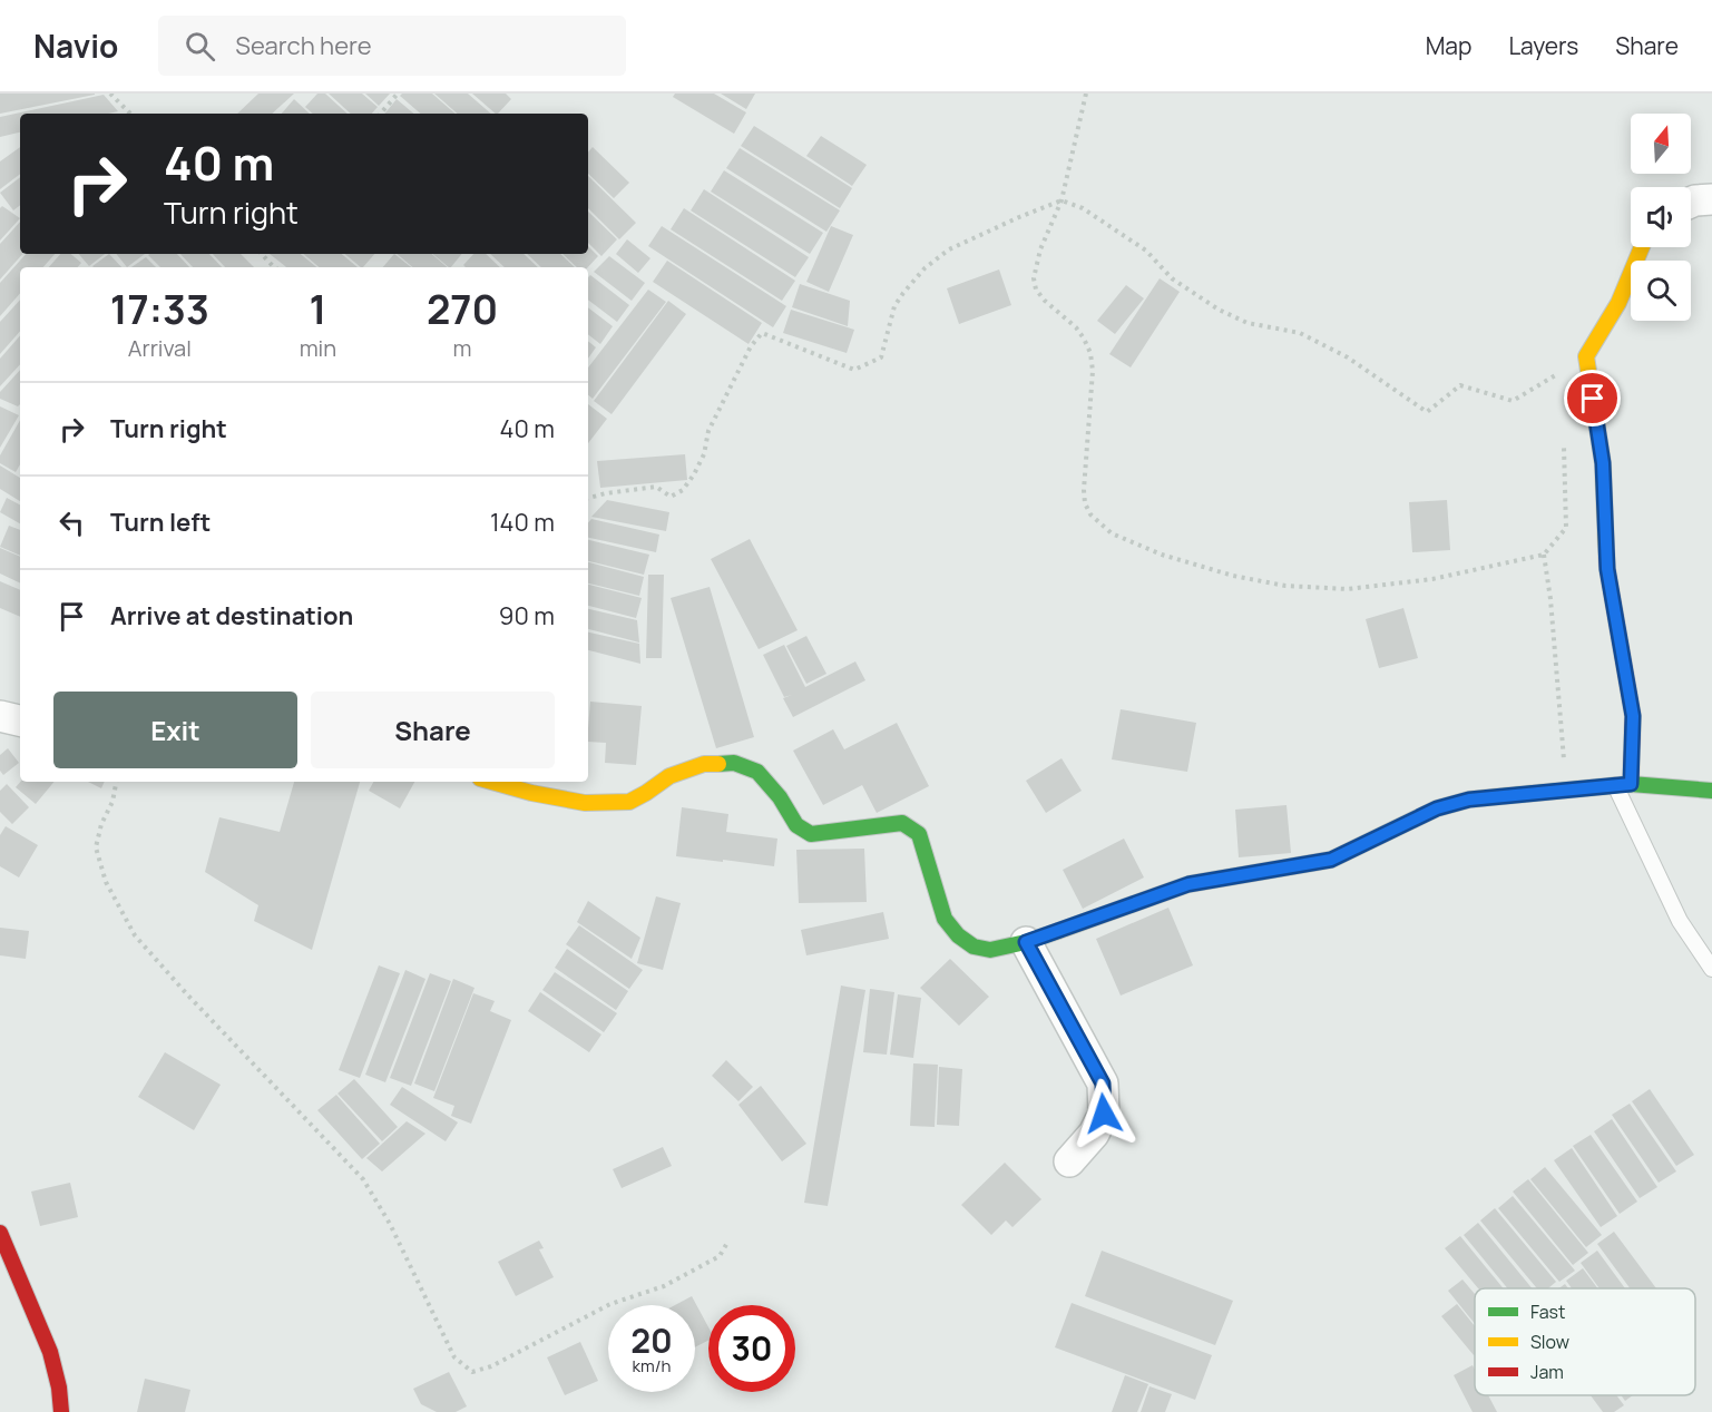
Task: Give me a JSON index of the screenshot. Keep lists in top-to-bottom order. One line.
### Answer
{"legend":["Fast","Slow","Jam"],"north":"top","page":{"header":"Navio","search":"Search here","nav":["Map","Layers","Share"],"turn":["40 m","Turn right"],"eta":["17:33","Arrival","1","min","270","m"],"list":[{"name":"Turn right","value":"40 m"},{"name":"Turn left","value":"140 m"},{"name":"Arrive at destination","value":"90 m"}],"buttons":["Exit","Share"],"speed":"20 km/h","limit":"30"}}
